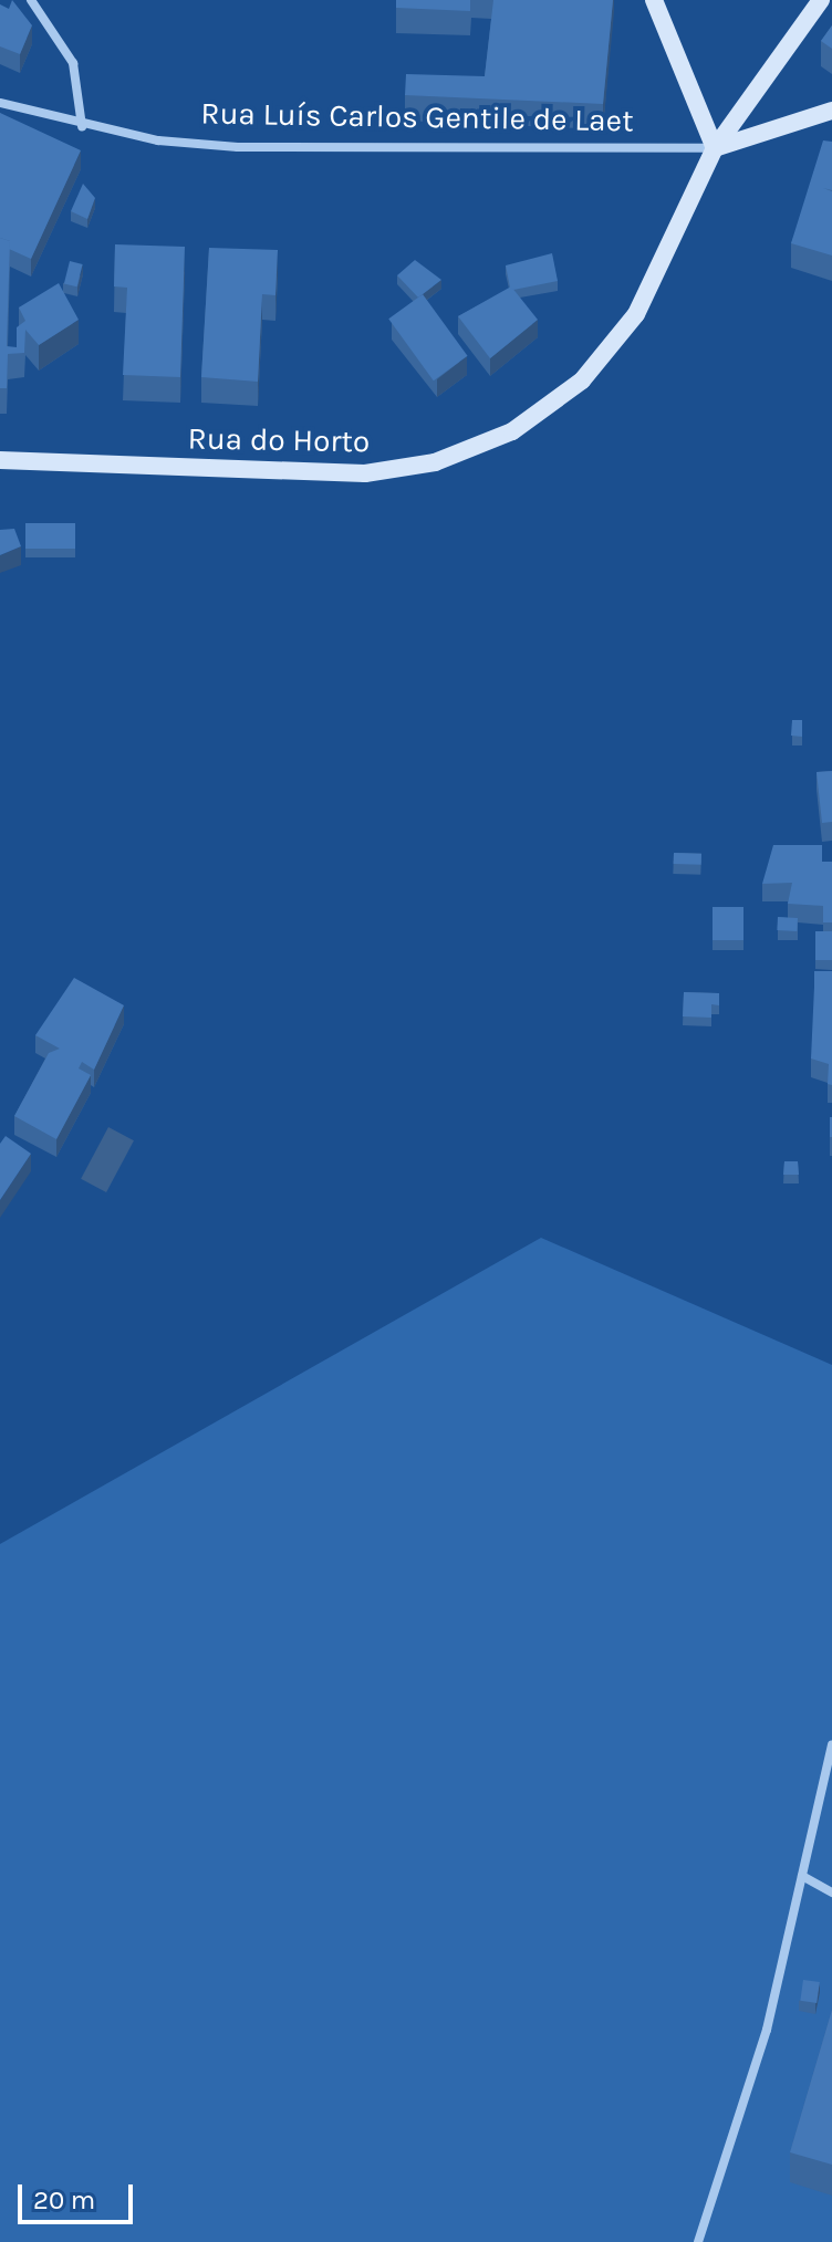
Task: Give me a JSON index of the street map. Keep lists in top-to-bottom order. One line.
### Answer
{"streets":{"street":["Rua Luís Carlos Gentile de Laet","Rua do Horto"]},"crossings":[["Rua Luís Carlos Gentile de Laet","Rua do Horto"]],"scale_bar":"20 m"}
